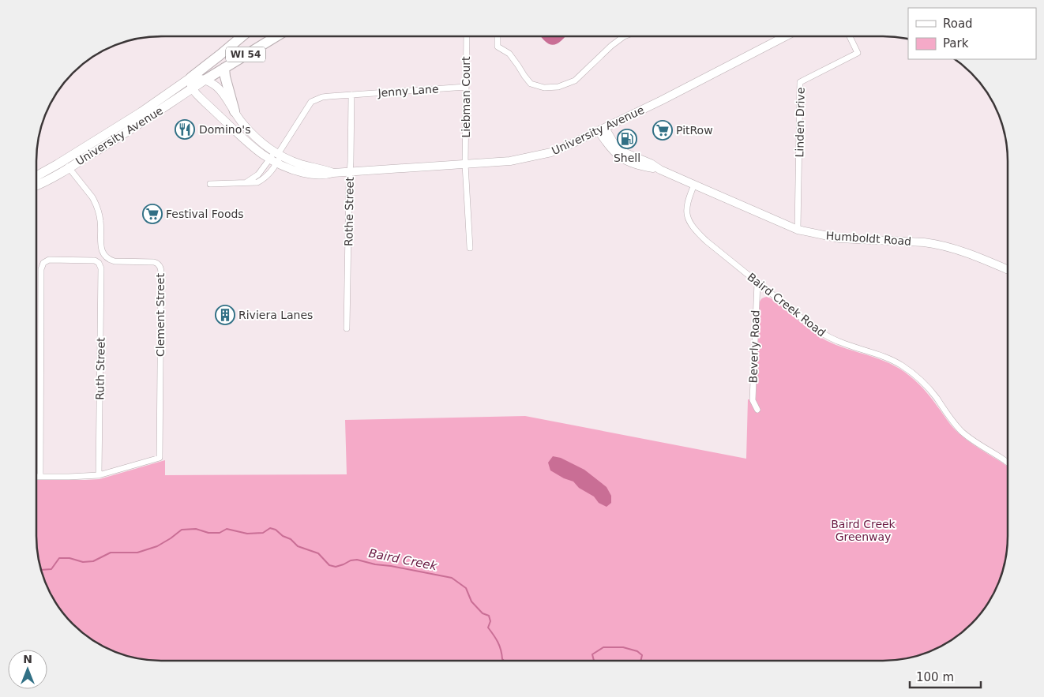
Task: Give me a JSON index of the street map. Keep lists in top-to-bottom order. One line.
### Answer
{"streets":{"highway":["WI 54"],"main road":["University Avenue","Humboldt Road"],"street":["Jenny Lane","Liebman Court","Linden Drive","Rothe Street","Baird Creek Road","Clement Street","Beverly Road","Ruth Street"]},"crossings":[["WI 54","University Avenue"],["Jenny Lane","Liebman Court"],["Jenny Lane","Rothe Street"],["Liebman Court","University Avenue"],["Linden Drive","Humboldt Road"],["University Avenue","Rothe Street"],["University Avenue","Humboldt Road"],["University Avenue","Clement Street"],["Humboldt Road","Baird Creek Road"],["Baird Creek Road","Beverly Road"],["Clement Street","Ruth Street"]],"water":["Baird Creek"],"parks":["Baird Creek Greenway"],"places":{"restaurant":["Domino's"],"supermarket":["PitRow","Festival Foods"],"fuel station":["Shell"],"building":["Riviera Lanes"]},"legend":["Road","Park"],"scale_bar":"100 m","north":"top"}
